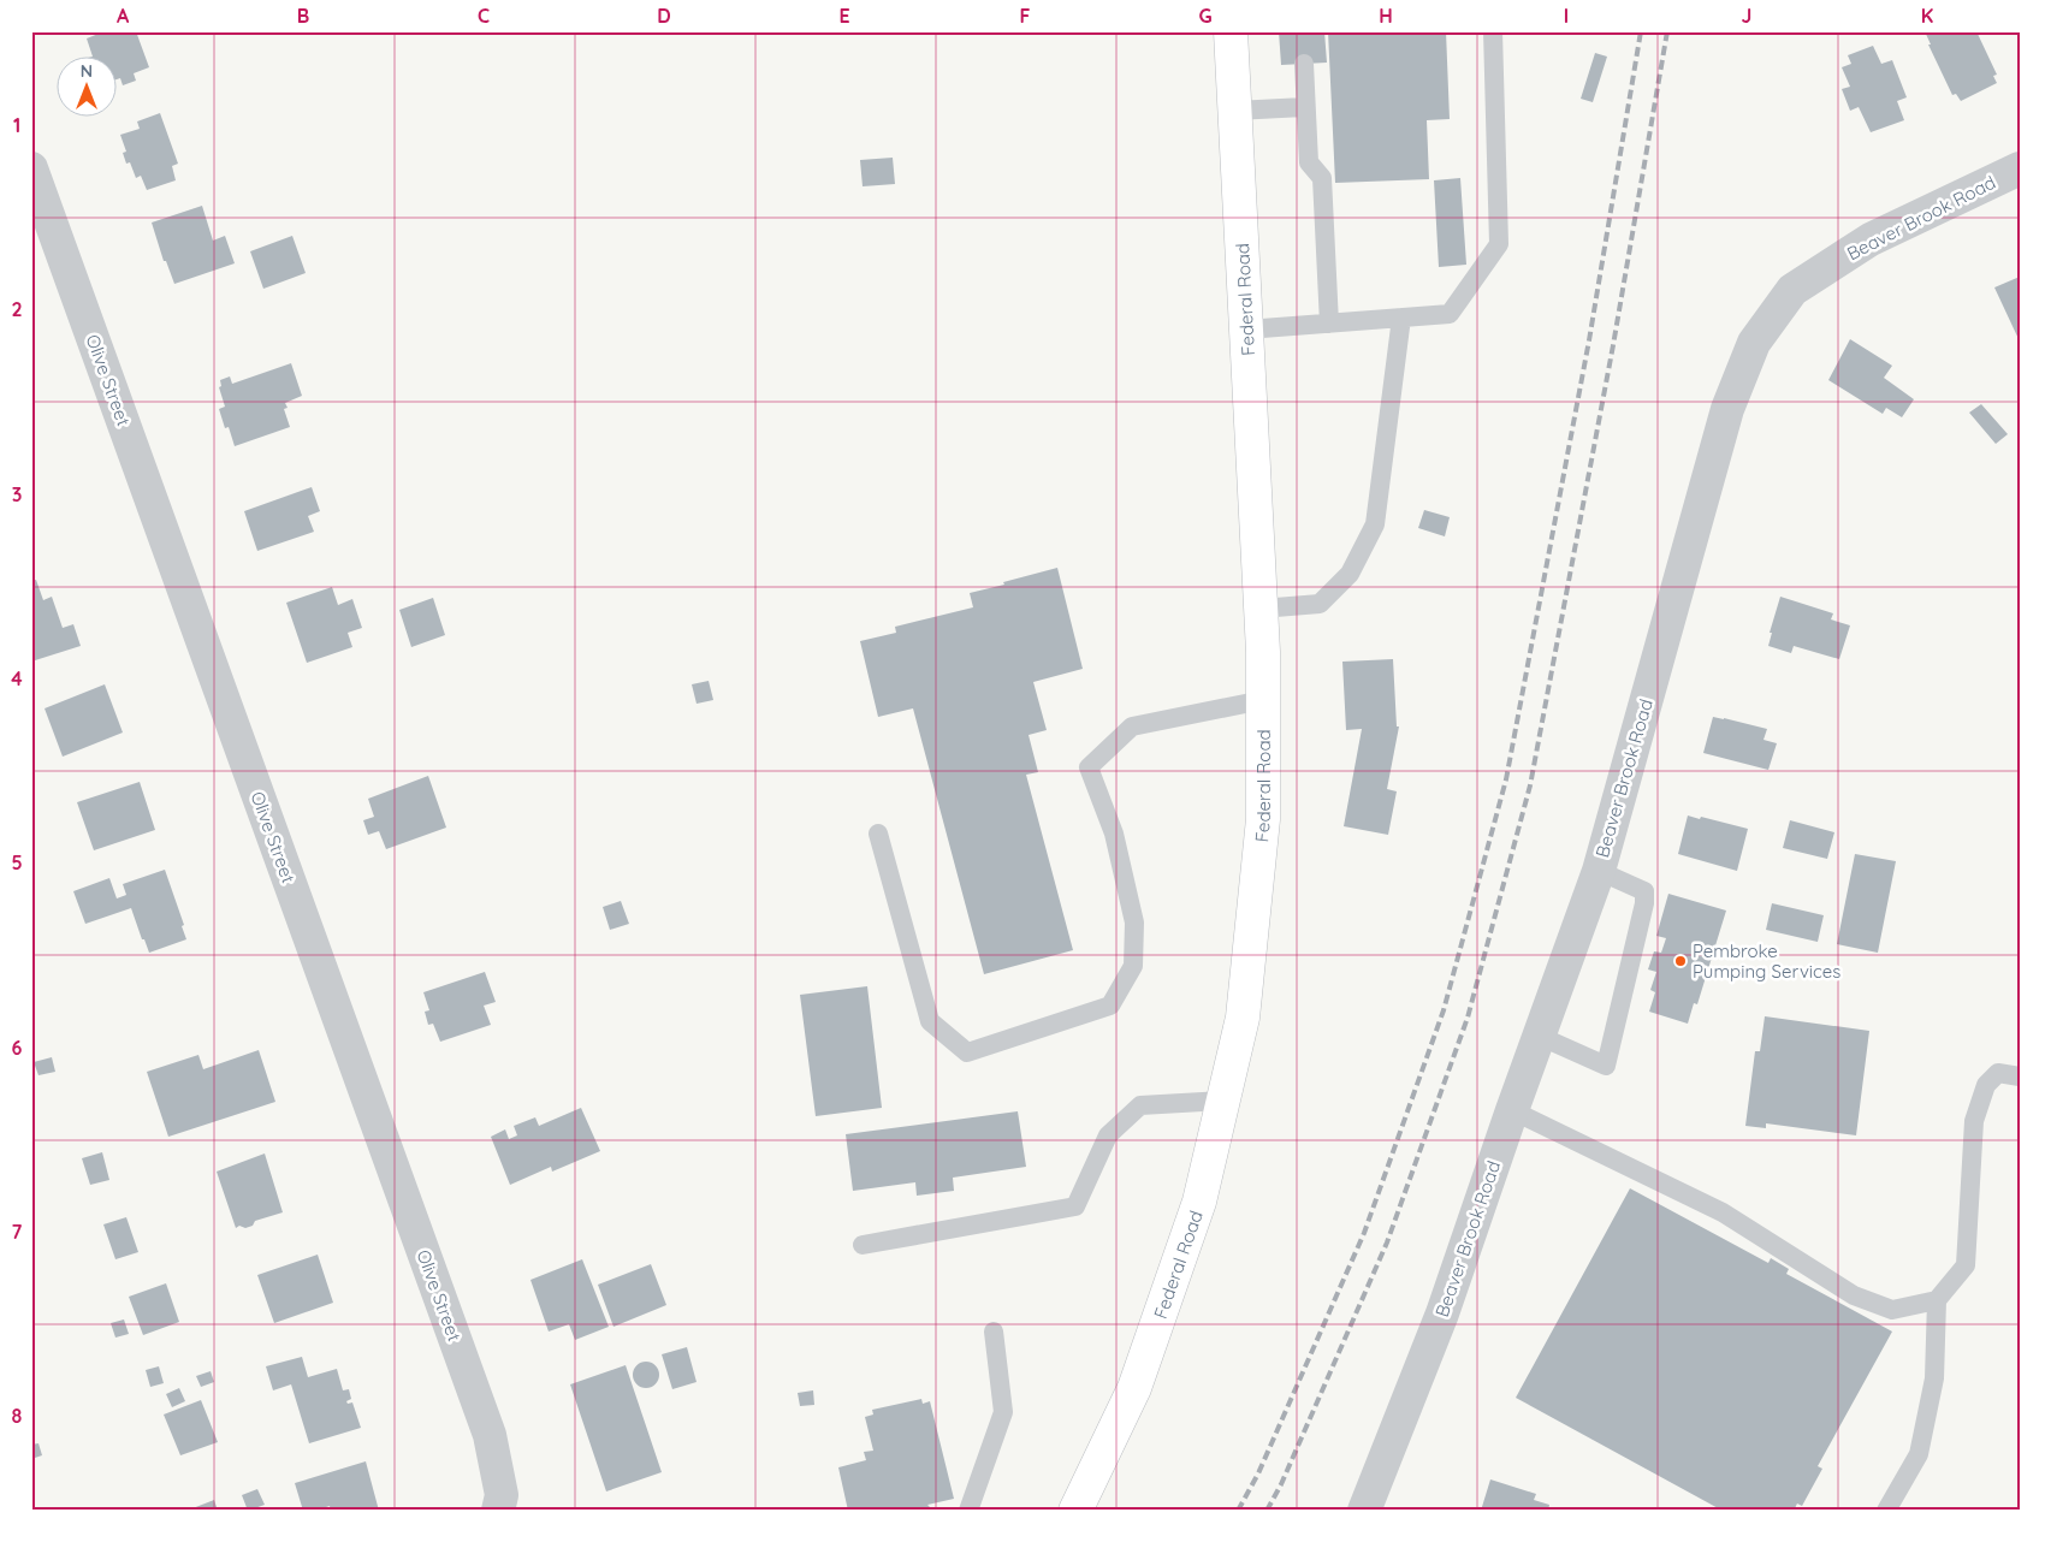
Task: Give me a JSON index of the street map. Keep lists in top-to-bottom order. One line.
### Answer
{"streets":{"main road":["Federal Road"],"street":["Beaver Brook Road","Olive Street"]},"places":["Pembroke Pumping Services"],"north":"top","grid":{"columns":["A","B","C","D","E","F","G","H","I","J","K"],"rows":["1","2","3","4","5","6","7","8"]}}
